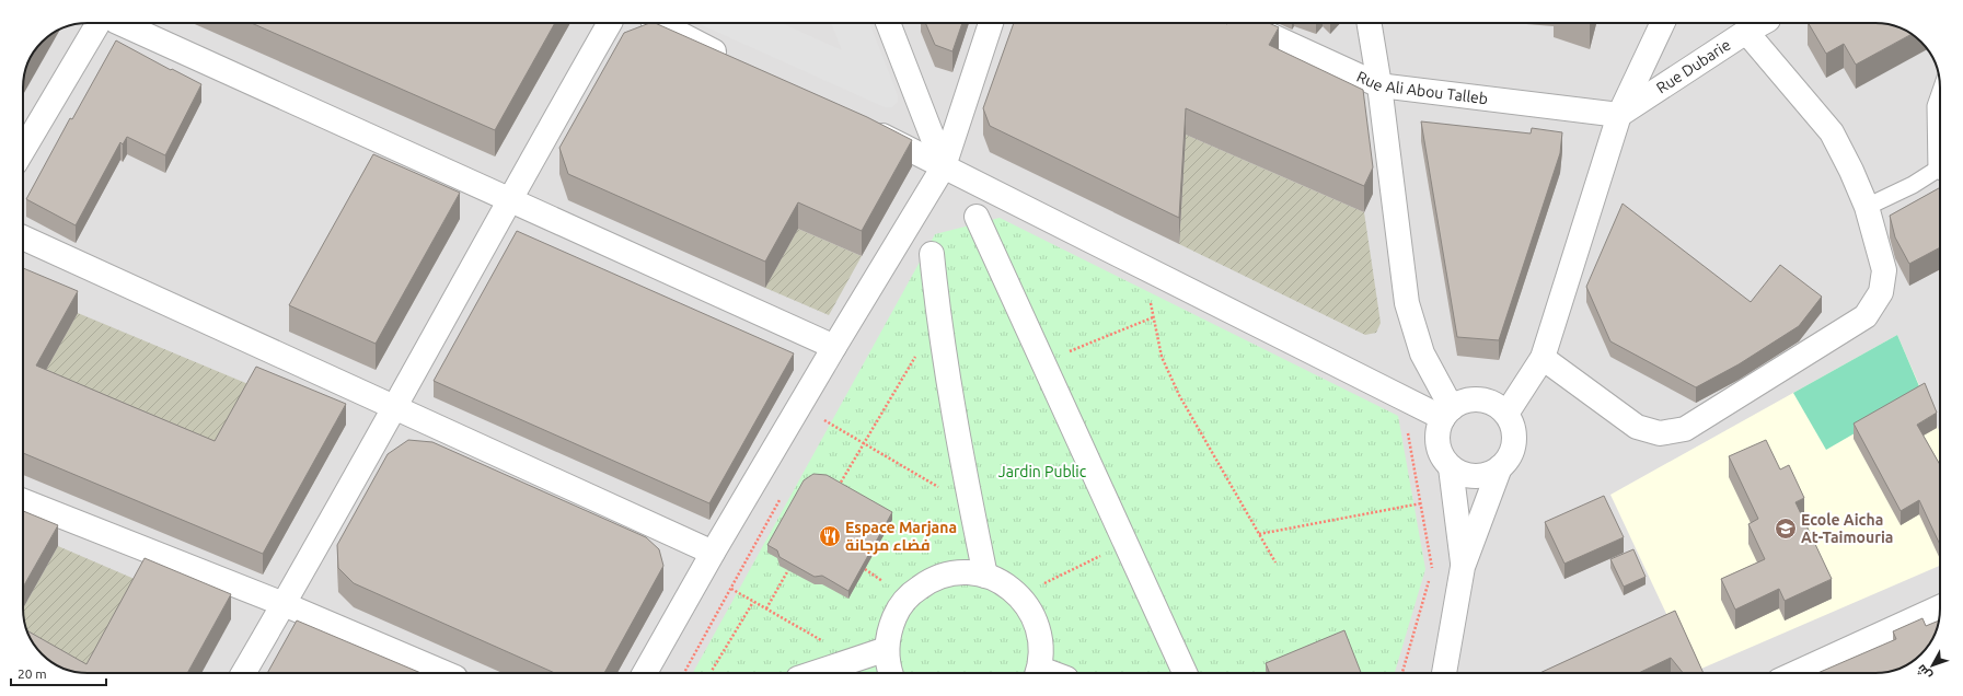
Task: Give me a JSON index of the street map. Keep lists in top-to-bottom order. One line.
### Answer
{"streets":{"street":["Rue Dubarie","Rue Ali Abou Talleb"]},"crossings":[["Rue Dubarie","Rue Ali Abou Talleb"]],"parks":["Jardin Public"],"places":{"school or university":["Ecole Aicha At-Taimouria"],"restaurant":["Espace Marjana فضاء مرجانة"]},"scale_bar":"20 m","north":"bottom left"}
